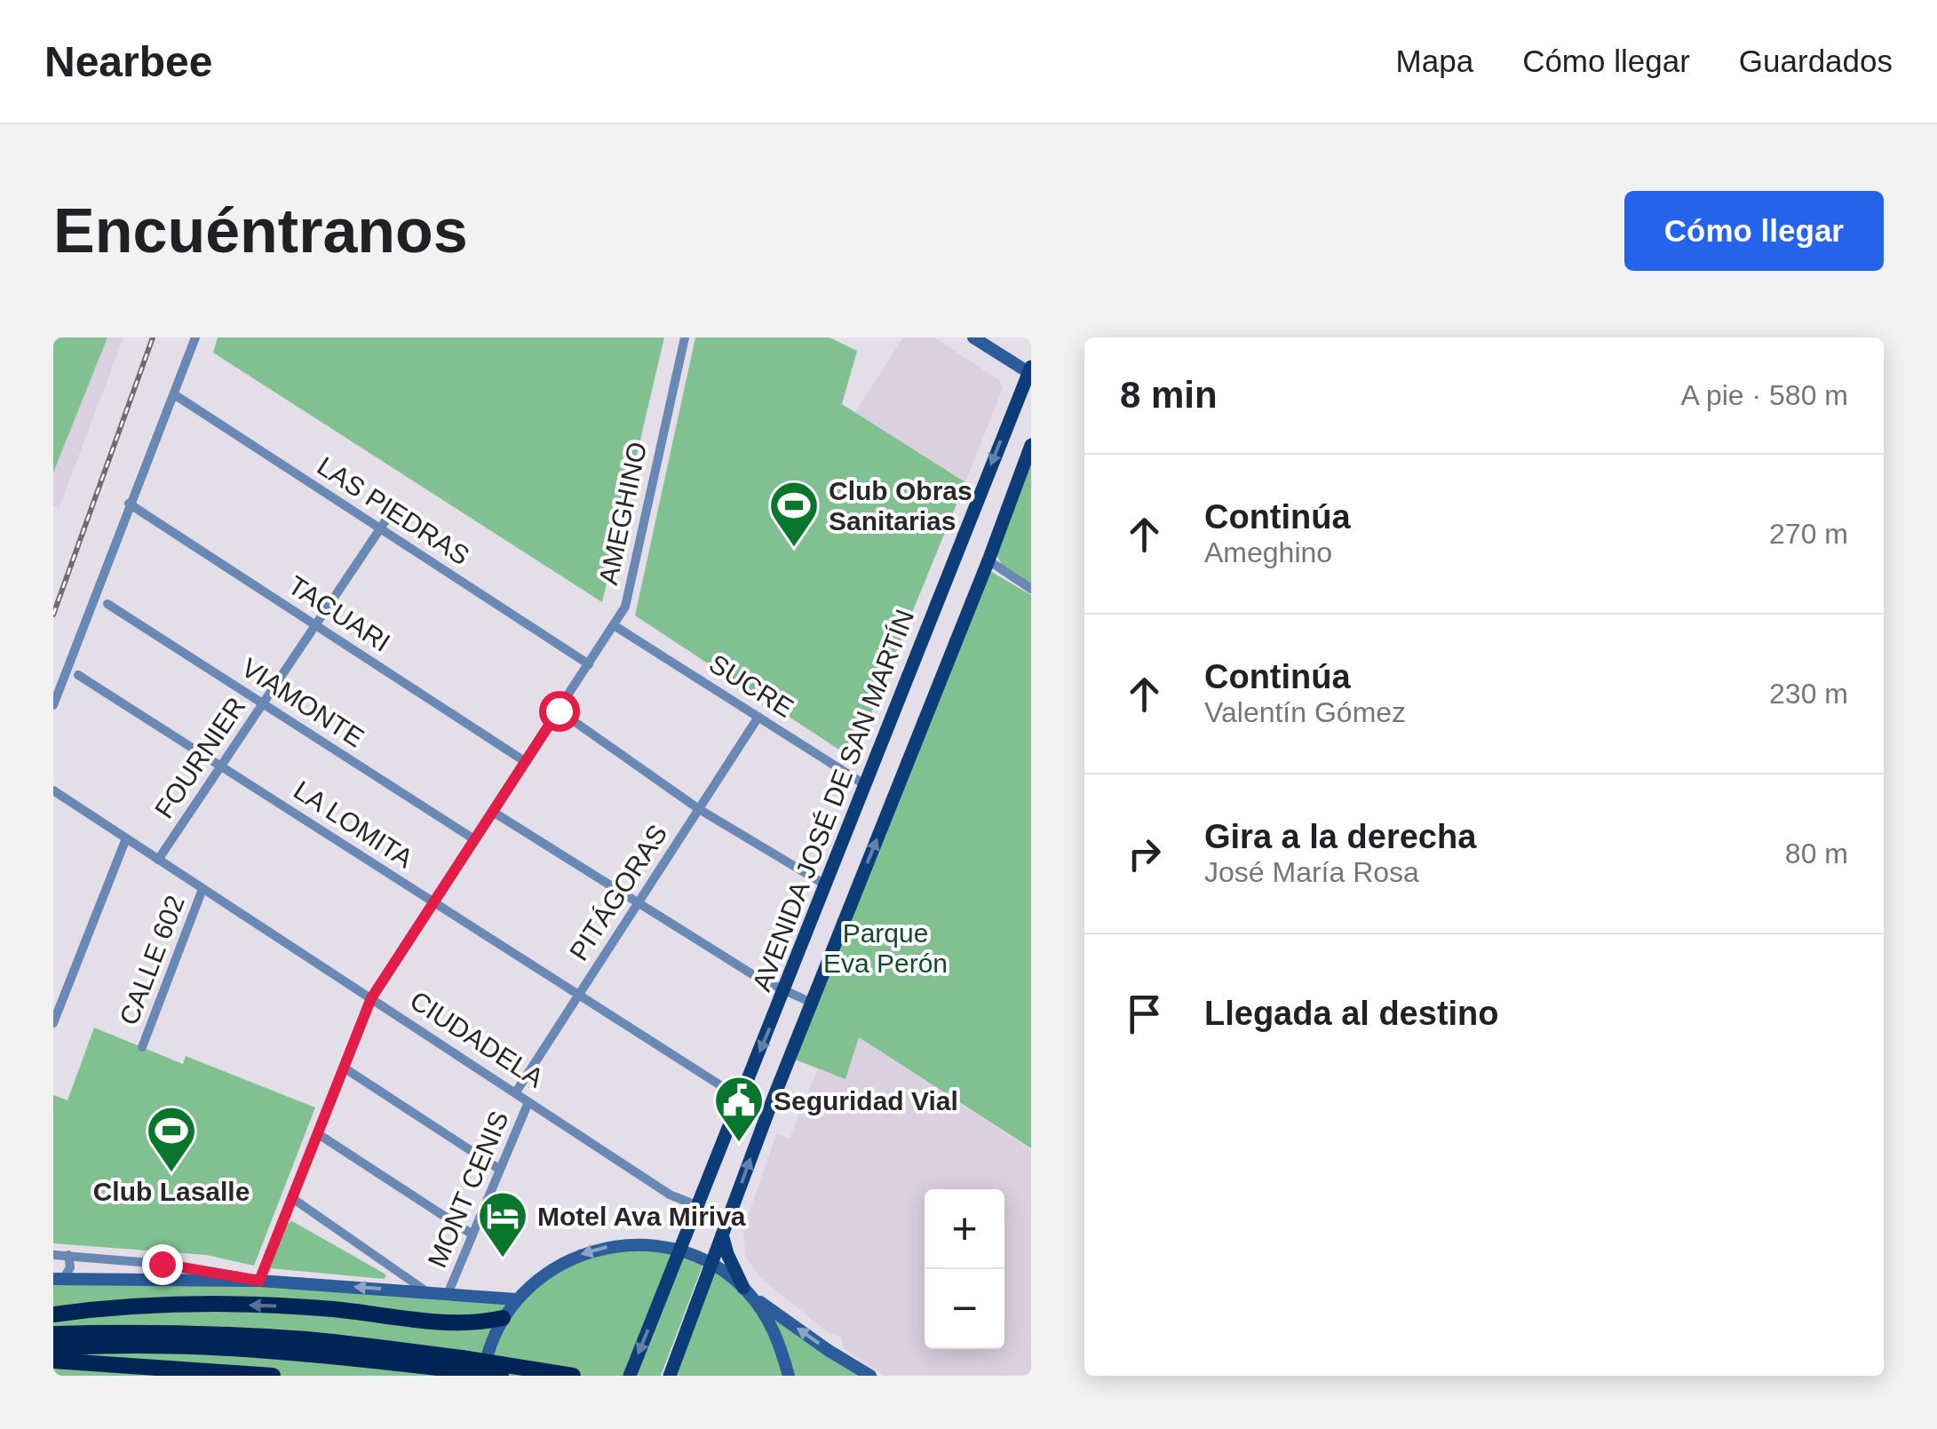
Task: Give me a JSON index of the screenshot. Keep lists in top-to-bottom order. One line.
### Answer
{"streets":{"main road":["AVENIDA JOSÉ DE SAN MARTÍN"],"street":["LAS PIEDRAS","AMEGHINO","TACUARI","SUCRE","VIAMONTE","FOURNIER","LA LOMITA","PITÁGORAS","CALLE 602","CIUDADELA","MONT CENIS"]},"crossings":[["LAS PIEDRAS","AMEGHINO"],["LAS PIEDRAS","FOURNIER"],["AMEGHINO","TACUARI"],["AMEGHINO","SUCRE"],["AMEGHINO","VIAMONTE"],["AMEGHINO","LA LOMITA"],["AMEGHINO","CIUDADELA"],["TACUARI","FOURNIER"],["SUCRE","AVENIDA JOSÉ DE SAN MARTÍN"],["SUCRE","PITÁGORAS"],["VIAMONTE","FOURNIER"],["FOURNIER","LA LOMITA"],["FOURNIER","CIUDADELA"],["AVENIDA JOSÉ DE SAN MARTÍN","LA LOMITA"],["AVENIDA JOSÉ DE SAN MARTÍN","CIUDADELA"],["LA LOMITA","PITÁGORAS"],["PITÁGORAS","CIUDADELA"],["CALLE 602","CIUDADELA"],["CIUDADELA","MONT CENIS"]],"parks":["Parque Eva Perón"],"places":{"sports":["Club Obras Sanitarias","Club Lasalle"],"public building":["Seguridad Vial"],"hotel":["Motel Ava Miriva"]},"page":{"header":"Nearbee","nav":["Mapa","Cómo llegar","Guardados"],"buttons":"Cómo llegar","title":"Encuéntranos","heading":["8 min","A pie · 580 m"],"list":[["Continúa","Ameghino","270 m"],["Continúa","Valentín Gómez","230 m"],["Gira a la derecha","José María Rosa","80 m"],"Llegada al destino"],"map_buttons":["+","−"]}}
